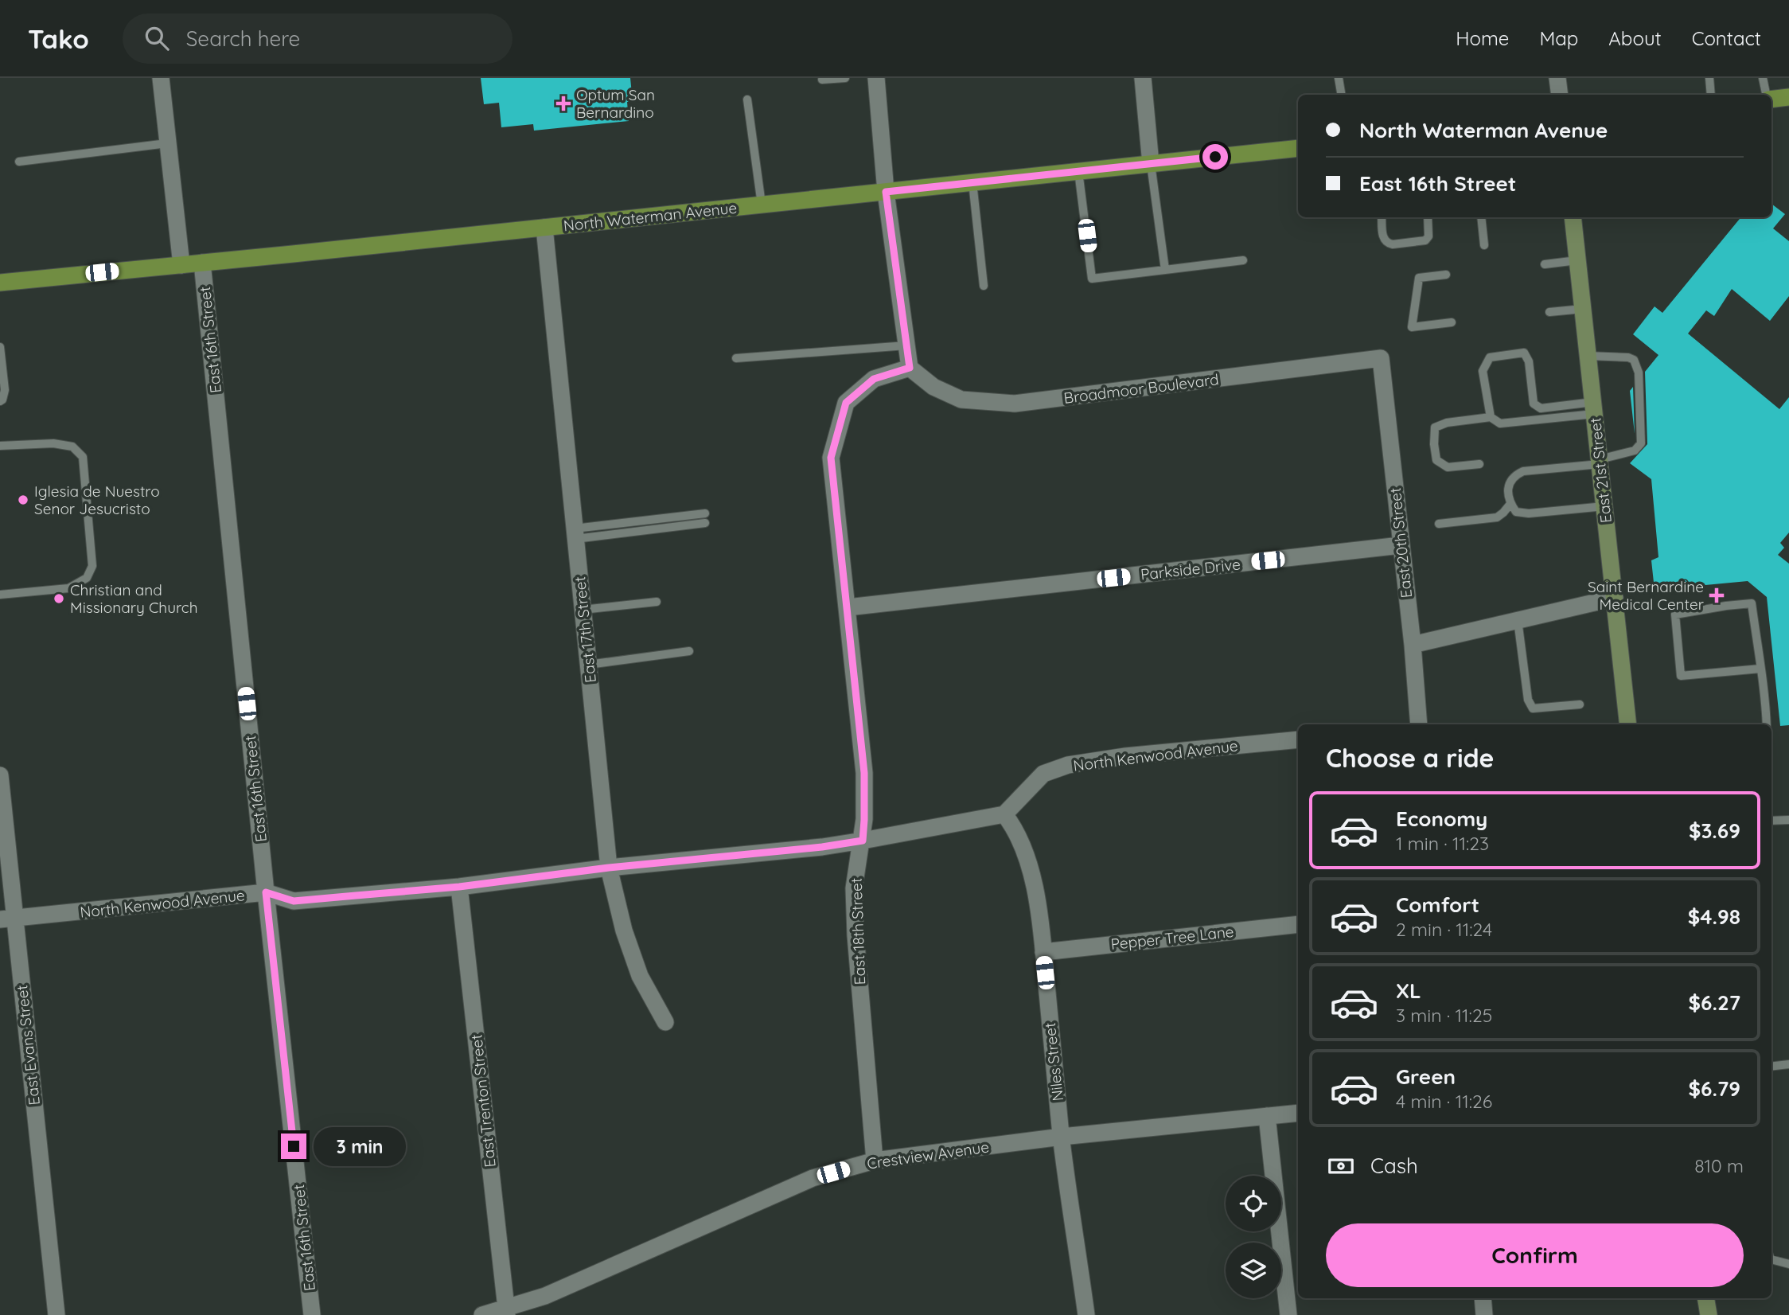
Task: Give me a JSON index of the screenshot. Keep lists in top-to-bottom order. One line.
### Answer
{"streets":{"main road":["North Waterman Avenue"],"street":["East 16th Street","Broadmoor Boulevard","East 21st Street","East 20th Street","Parkside Drive","East 17th Street","North Kenwood Avenue","East 18th Street","Pepper Tree Lane","East Evans Street","Niles Street","East Trenton Street","Crestview Avenue"]},"crossings":[["North Waterman Avenue","East 16th Street"],["North Waterman Avenue","East 17th Street"],["East 16th Street","North Kenwood Avenue"],["Broadmoor Boulevard","East 20th Street"],["Broadmoor Boulevard","East 18th Street"],["East 20th Street","Parkside Drive"],["Parkside Drive","East 18th Street"],["East 17th Street","North Kenwood Avenue"],["North Kenwood Avenue","East 18th Street"],["North Kenwood Avenue","East Evans Street"],["North Kenwood Avenue","Niles Street"],["North Kenwood Avenue","East Trenton Street"],["East 18th Street","Crestview Avenue"],["Pepper Tree Lane","Niles Street"],["Niles Street","Crestview Avenue"],["East Trenton Street","Crestview Avenue"]],"places":{"health":["Optum San Bernardino","Saint Bernardine Medical Center"],"other":["Iglesia de Nuestro Senor Jesucristo","Christian and Missionary Church"]},"page":{"header":"Tako","search":"Search here","nav":["Home","Map","About","Contact"],"banner":["North Waterman Avenue","East 16th Street"],"heading":"Choose a ride","list":[{"name":"Economy","note":"1 min · 11:23","value":"$3.69"},{"name":"Comfort","note":"2 min · 11:24","value":"$4.98"},{"name":"XL","note":"3 min · 11:25","value":"$6.27"},{"name":"Green","note":"4 min · 11:26","value":"$6.79"}],"bubble":"3 min","pay":["Cash","810 m"],"buttons":"Confirm"}}
